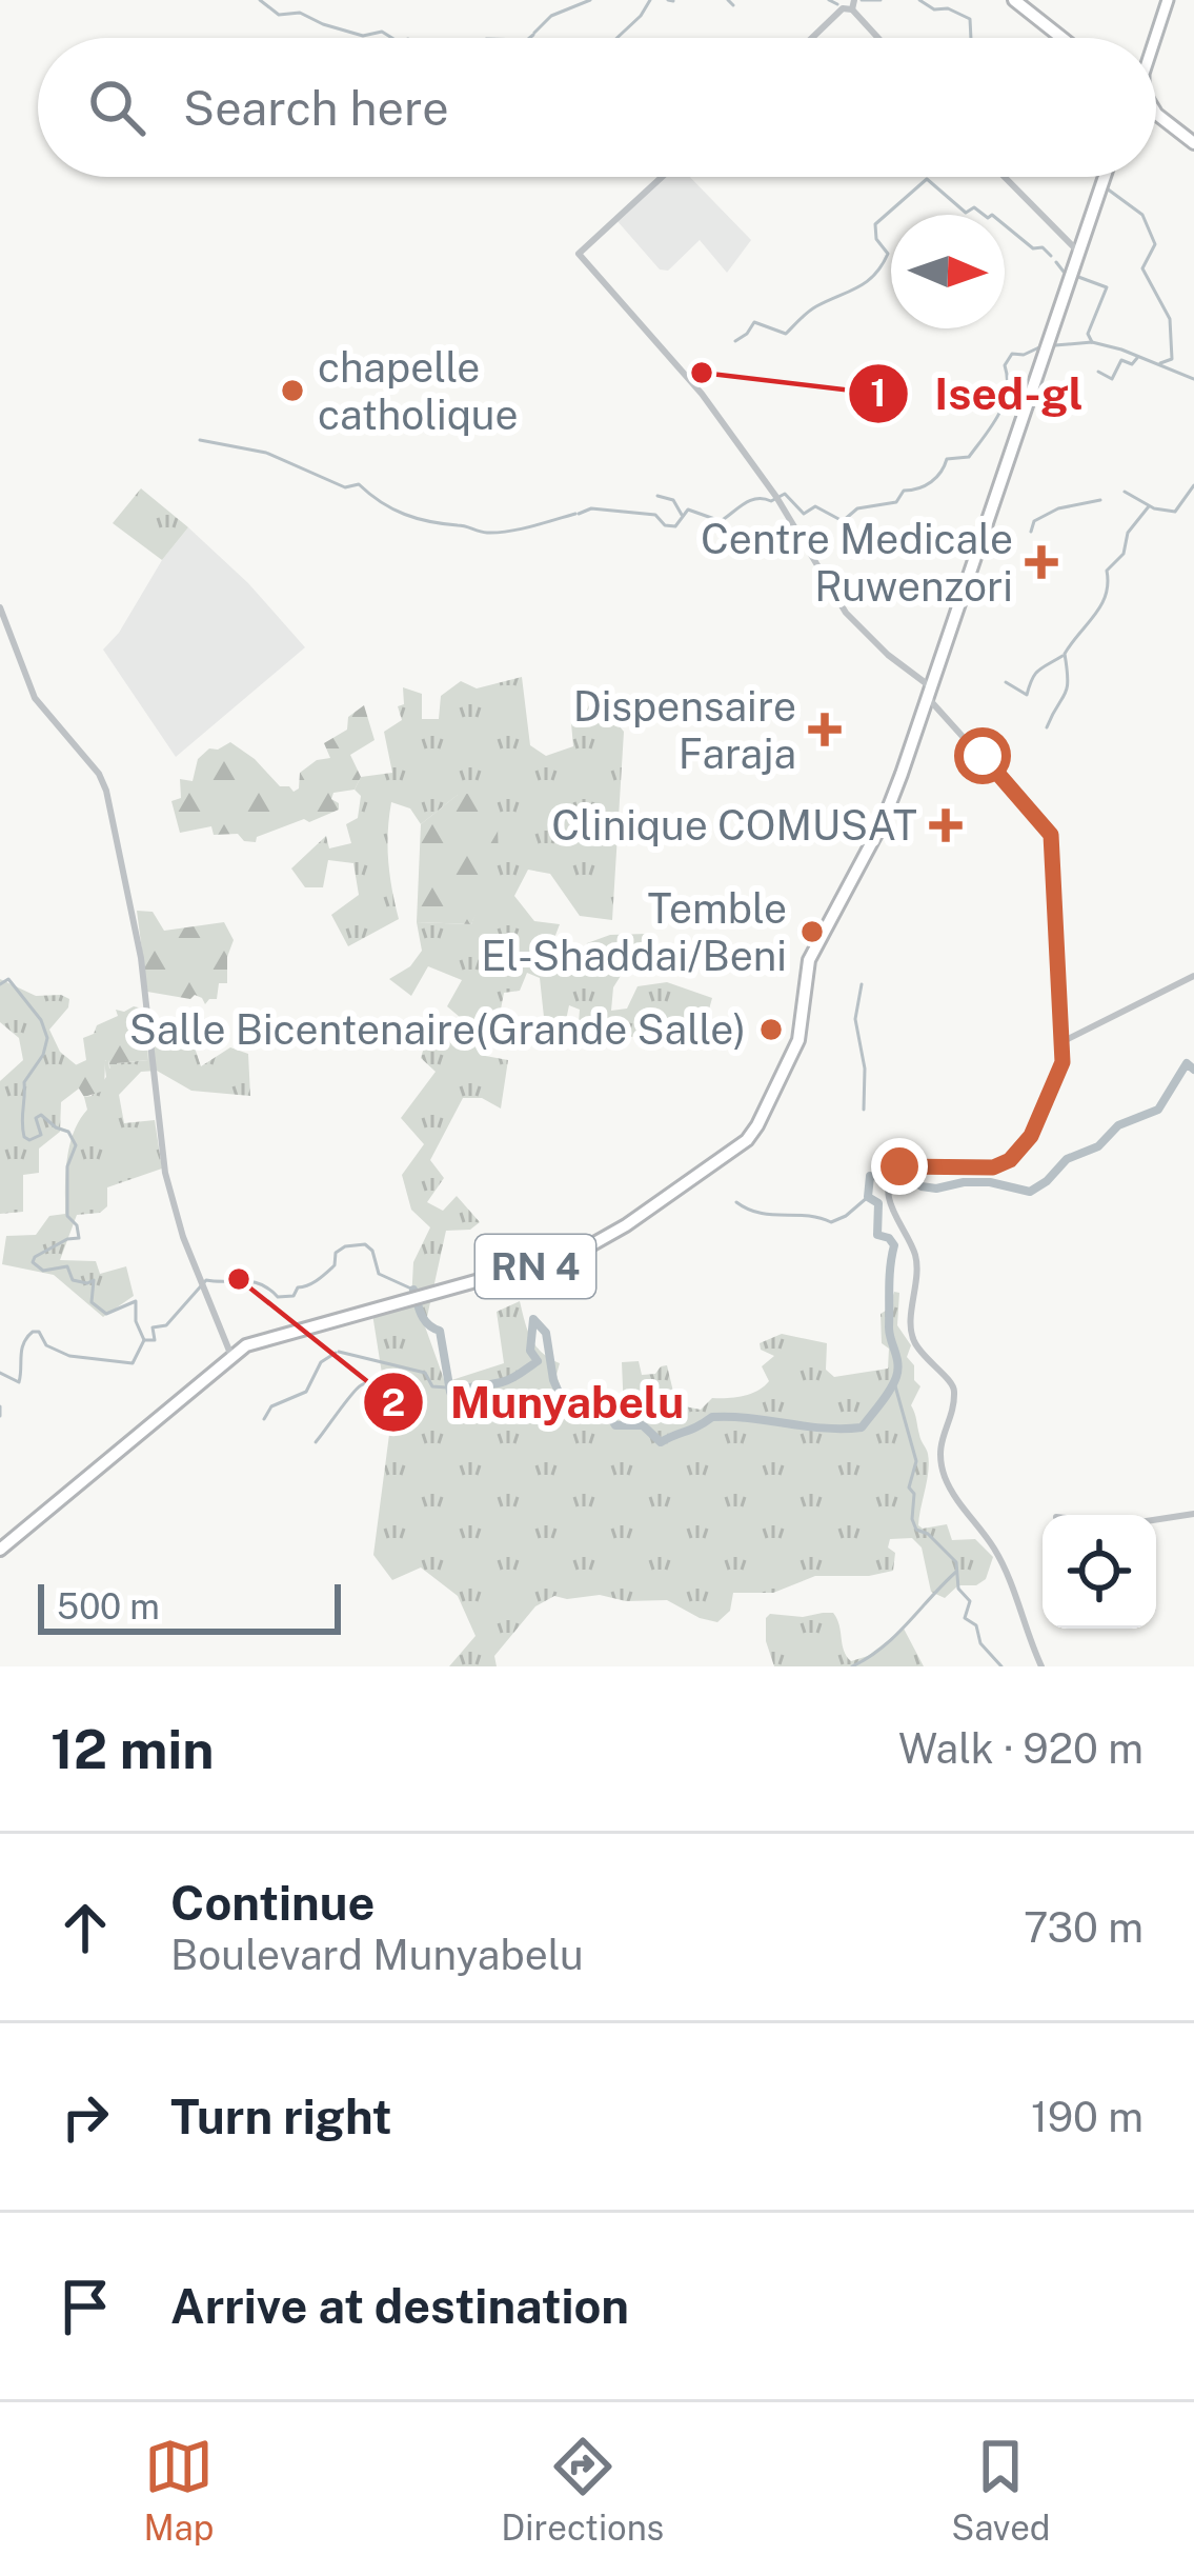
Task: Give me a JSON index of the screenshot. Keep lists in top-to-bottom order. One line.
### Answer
{"streets":{"highway":["RN 4"]},"places":{"other":["Ised-gl","chapelle catholique","Temble El-Shaddai/Beni","Salle Bicentenaire(Grande Salle)","Munyabelu"],"health":["Centre Medicale Ruwenzori","Dispensaire Faraja","Clinique COMUSAT"]},"scale_bar":"500 m","north":"right","page":{"search":"Search here","scale":"500 m","heading":["12 min","Walk · 920 m"],"list":[["Continue","Boulevard Munyabelu","730 m"],["Turn right","190 m"],"Arrive at destination"],"nav":["Map","Directions","Saved"]}}
